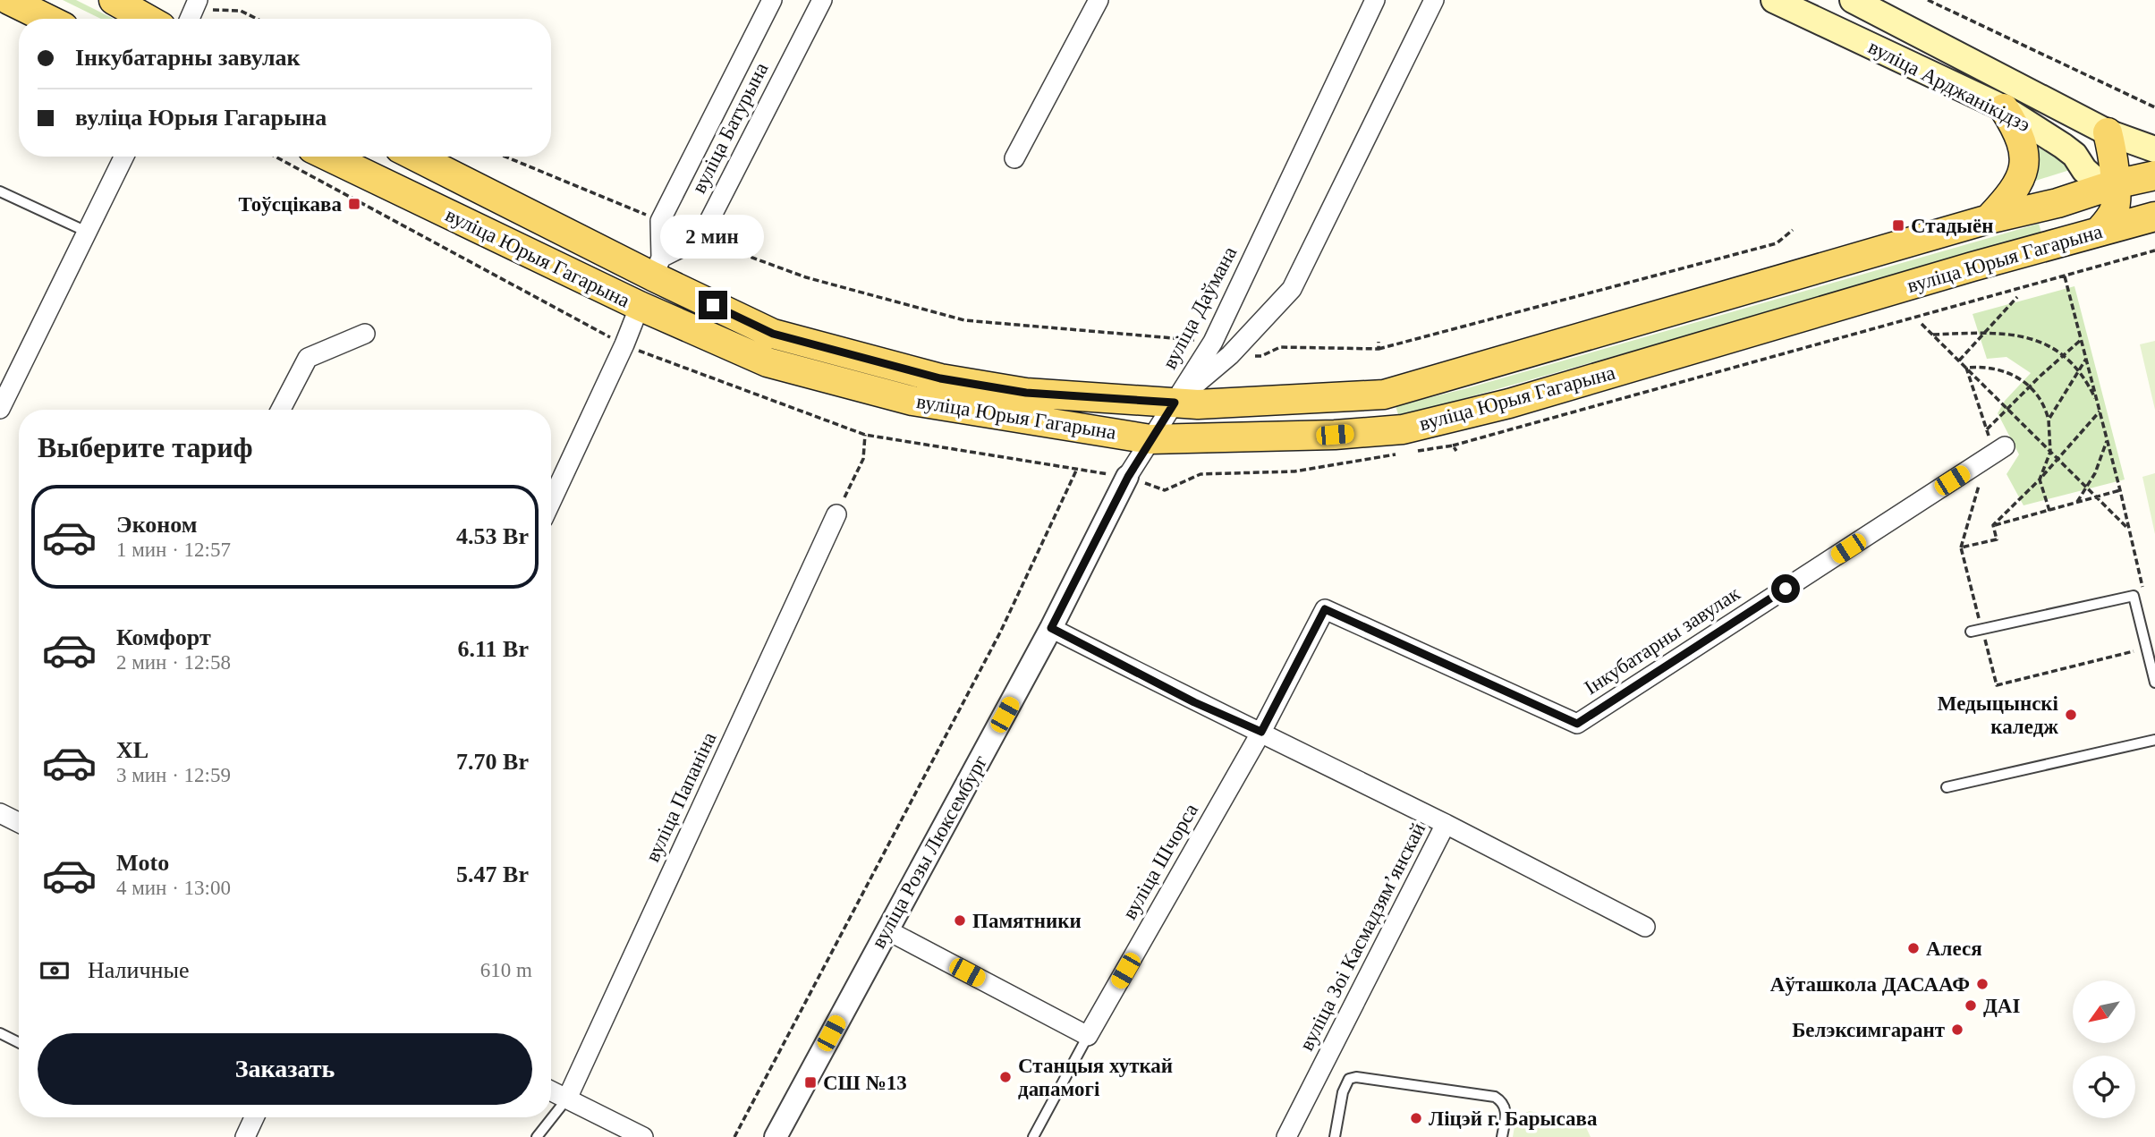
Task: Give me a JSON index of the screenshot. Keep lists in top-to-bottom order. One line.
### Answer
{"streets":{"main road":["вуліца Арджанікідзэ","вуліца Юрыя Гагарына"],"street":["вуліца Батурына","вуліца Даўмана","Інкубатарны завулак","вуліца Папаніна","вуліца Розы Люксембург","вуліца Шчорса","вуліца Зоі Касмадзямʼянскай"]},"crossings":[["вуліца Арджанікідзэ","вуліца Юрыя Гагарына"],["вуліца Батурына","вуліца Юрыя Гагарына"],["вуліца Юрыя Гагарына","вуліца Даўмана"],["вуліца Юрыя Гагарына","вуліца Розы Люксембург"],["вуліца Даўмана","вуліца Розы Люксембург"],["Інкубатарны завулак","вуліца Шчорса"]],"places":{"transit":["Тоўсцікава","Стадыён","СШ №13"],"other":["Медыцынскі каледж","Памятники","Алеся","Аўташкола ДАСААФ","ДАІ","Белэксимгарант","Станцыя хуткай дапамогі","Ліцэй г. Барысава"]},"north":"bottom left","page":{"banner":["Інкубатарны завулак","вуліца Юрыя Гагарына"],"bubble":"2 мин","heading":"Выберите тариф","list":[{"name":"Эконом","note":"1 мин · 12:57","value":"4.53 Br"},{"name":"Комфорт","note":"2 мин · 12:58","value":"6.11 Br"},{"name":"XL","note":"3 мин · 12:59","value":"7.70 Br"},{"name":"Moto","note":"4 мин · 13:00","value":"5.47 Br"}],"pay":["Наличные","610 m"],"buttons":"Заказать"}}
